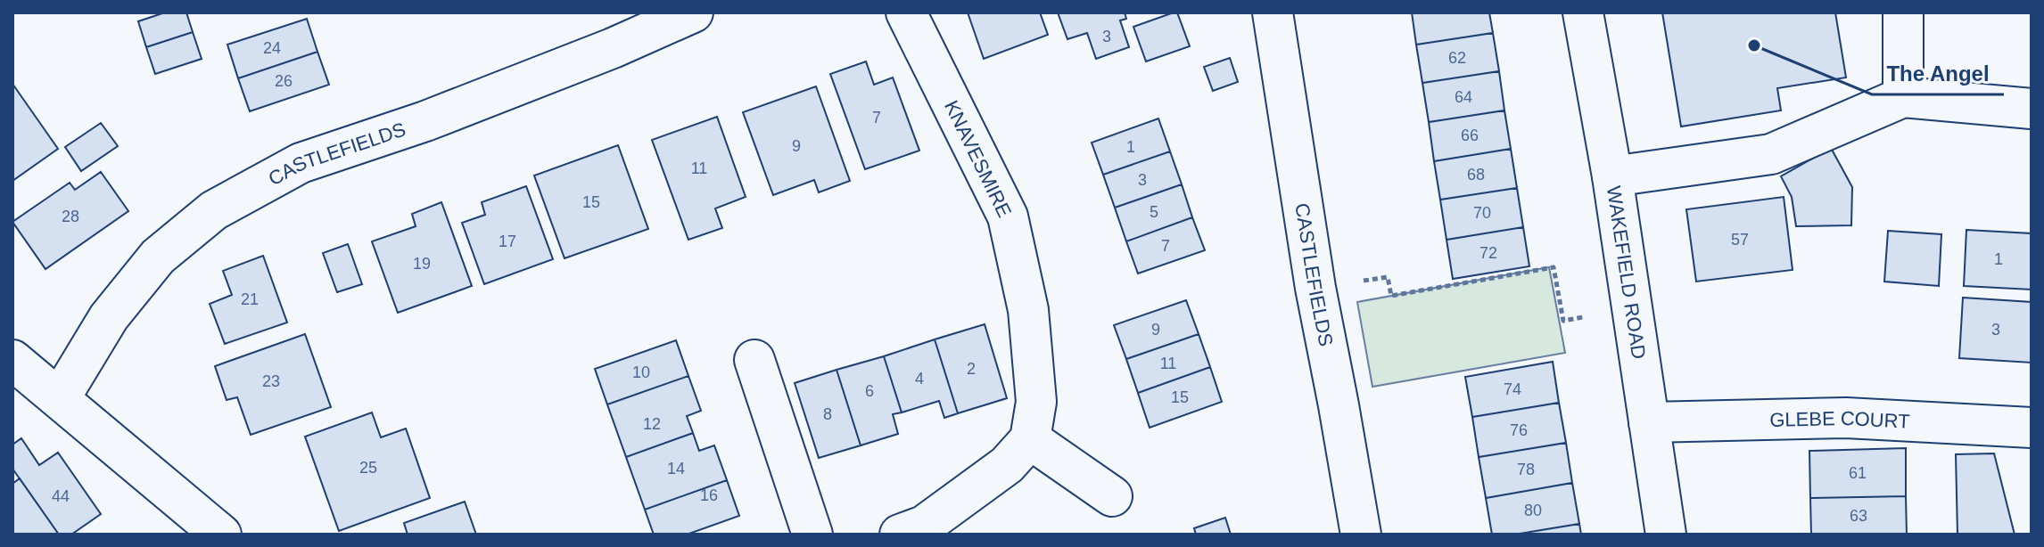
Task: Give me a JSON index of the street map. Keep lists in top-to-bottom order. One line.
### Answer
{"streets":{"street":["CASTLEFIELDS","KNAVESMIRE","WAKEFIELD ROAD","GLEBE COURT"]},"crossings":[["WAKEFIELD ROAD","GLEBE COURT"]],"places":["The Angel"],"house_numbers":["3","24","62","26","64","7","66","9","1","11","68","3","15","5","70","28","57","17","7","72","1","19","21","9","3","11","2","10","4","23","74","6","15","8","12","76","25","14","78","61","16","44","80","63"]}
